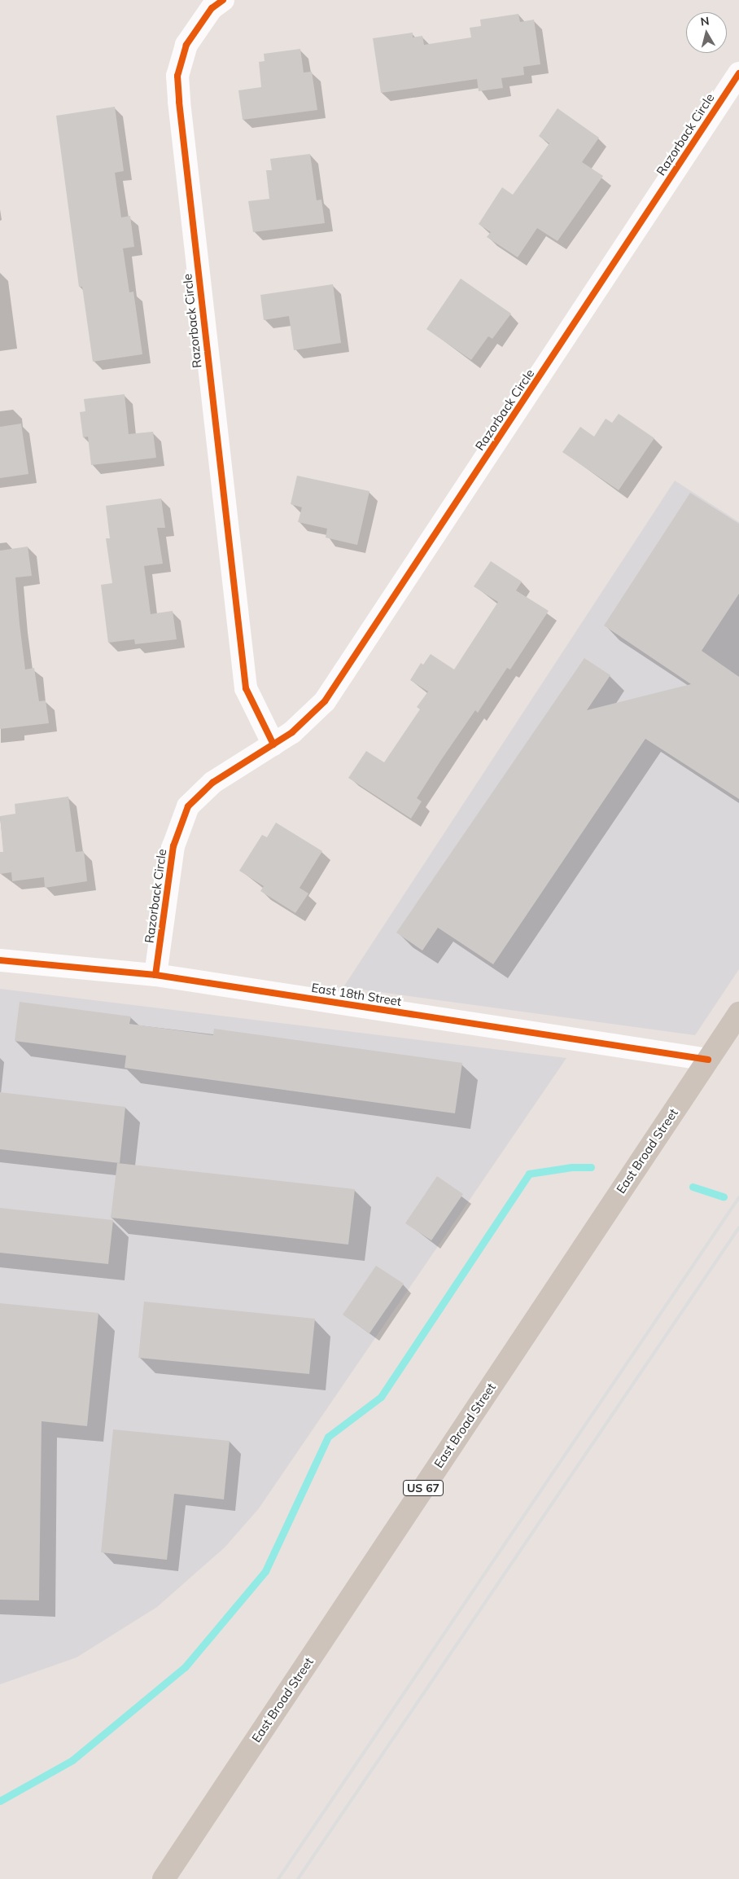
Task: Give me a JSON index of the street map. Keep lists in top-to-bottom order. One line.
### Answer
{"streets":{"main road":["East Broad Street","US 67"],"street":["Razorback Circle","East 18th Street"]},"crossings":[["Razorback Circle","East 18th Street"],["East 18th Street","East Broad Street"]],"north":"top"}
